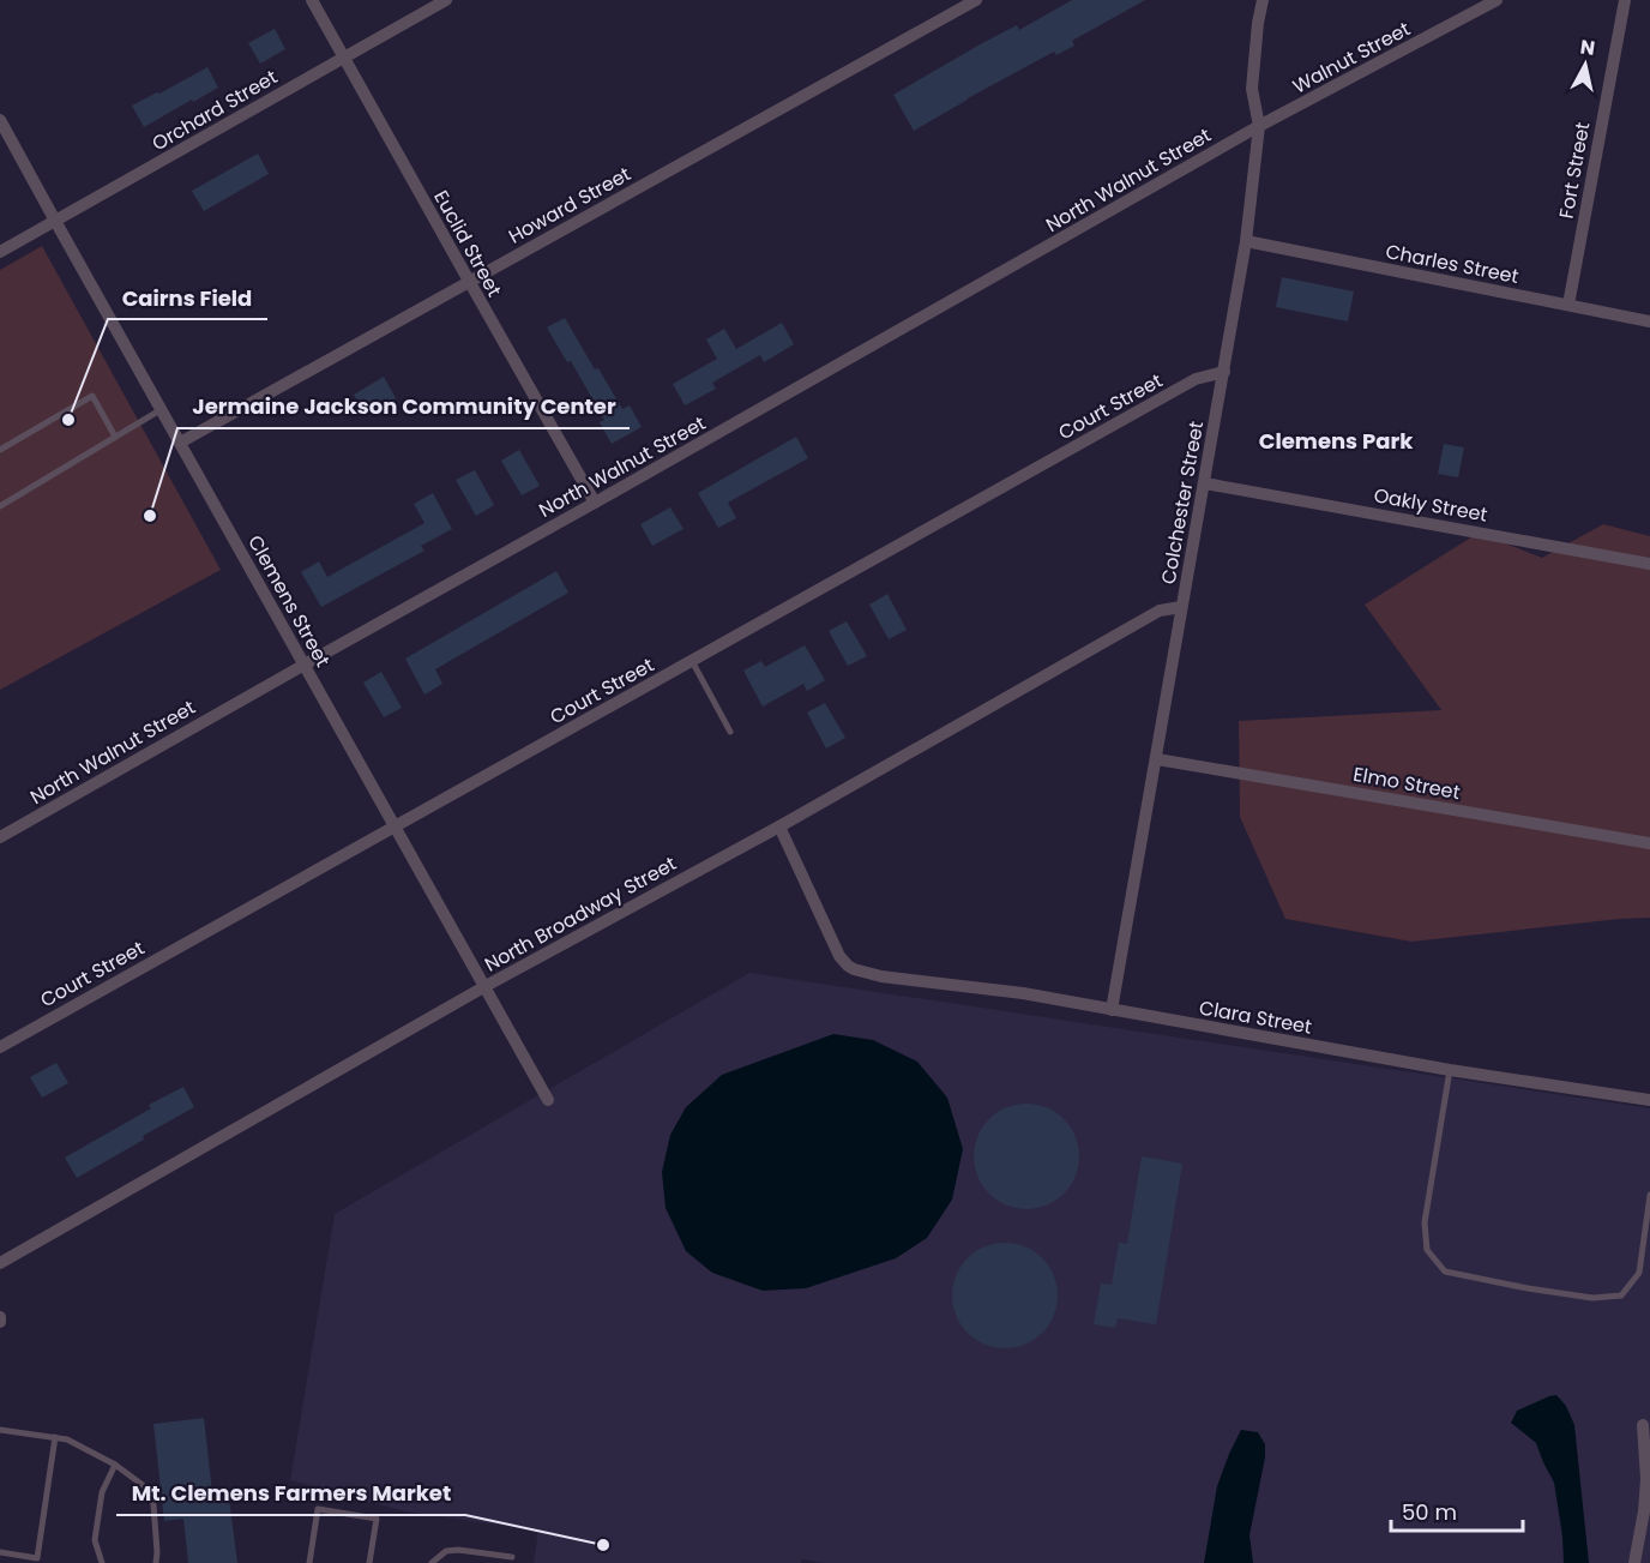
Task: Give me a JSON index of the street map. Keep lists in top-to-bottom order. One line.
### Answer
{"streets":{"street":["Walnut Street","Orchard Street","Fort Street","North Walnut Street","Howard Street","Euclid Street","Charles Street","Court Street","Colchester Street","Oakly Street","Clemens Street","Elmo Street","North Broadway Street","Clara Street"]},"crossings":[["Walnut Street","North Walnut Street"],["Walnut Street","Colchester Street"],["Orchard Street","Euclid Street"],["Orchard Street","Clemens Street"],["Fort Street","Charles Street"],["North Walnut Street","Euclid Street"],["North Walnut Street","Colchester Street"],["North Walnut Street","Clemens Street"],["Howard Street","Euclid Street"],["Howard Street","Clemens Street"],["Charles Street","Colchester Street"],["Court Street","Colchester Street"],["Court Street","Clemens Street"],["Colchester Street","Oakly Street"],["Colchester Street","Elmo Street"],["Colchester Street","North Broadway Street"],["Colchester Street","Clara Street"],["Clemens Street","North Broadway Street"],["North Broadway Street","Clara Street"]],"districts":["Clemens Park"],"places":["Cairns Field","Jermaine Jackson Community Center","Mt. Clemens Farmers Market"],"scale_bar":"50 m","north":"top"}
